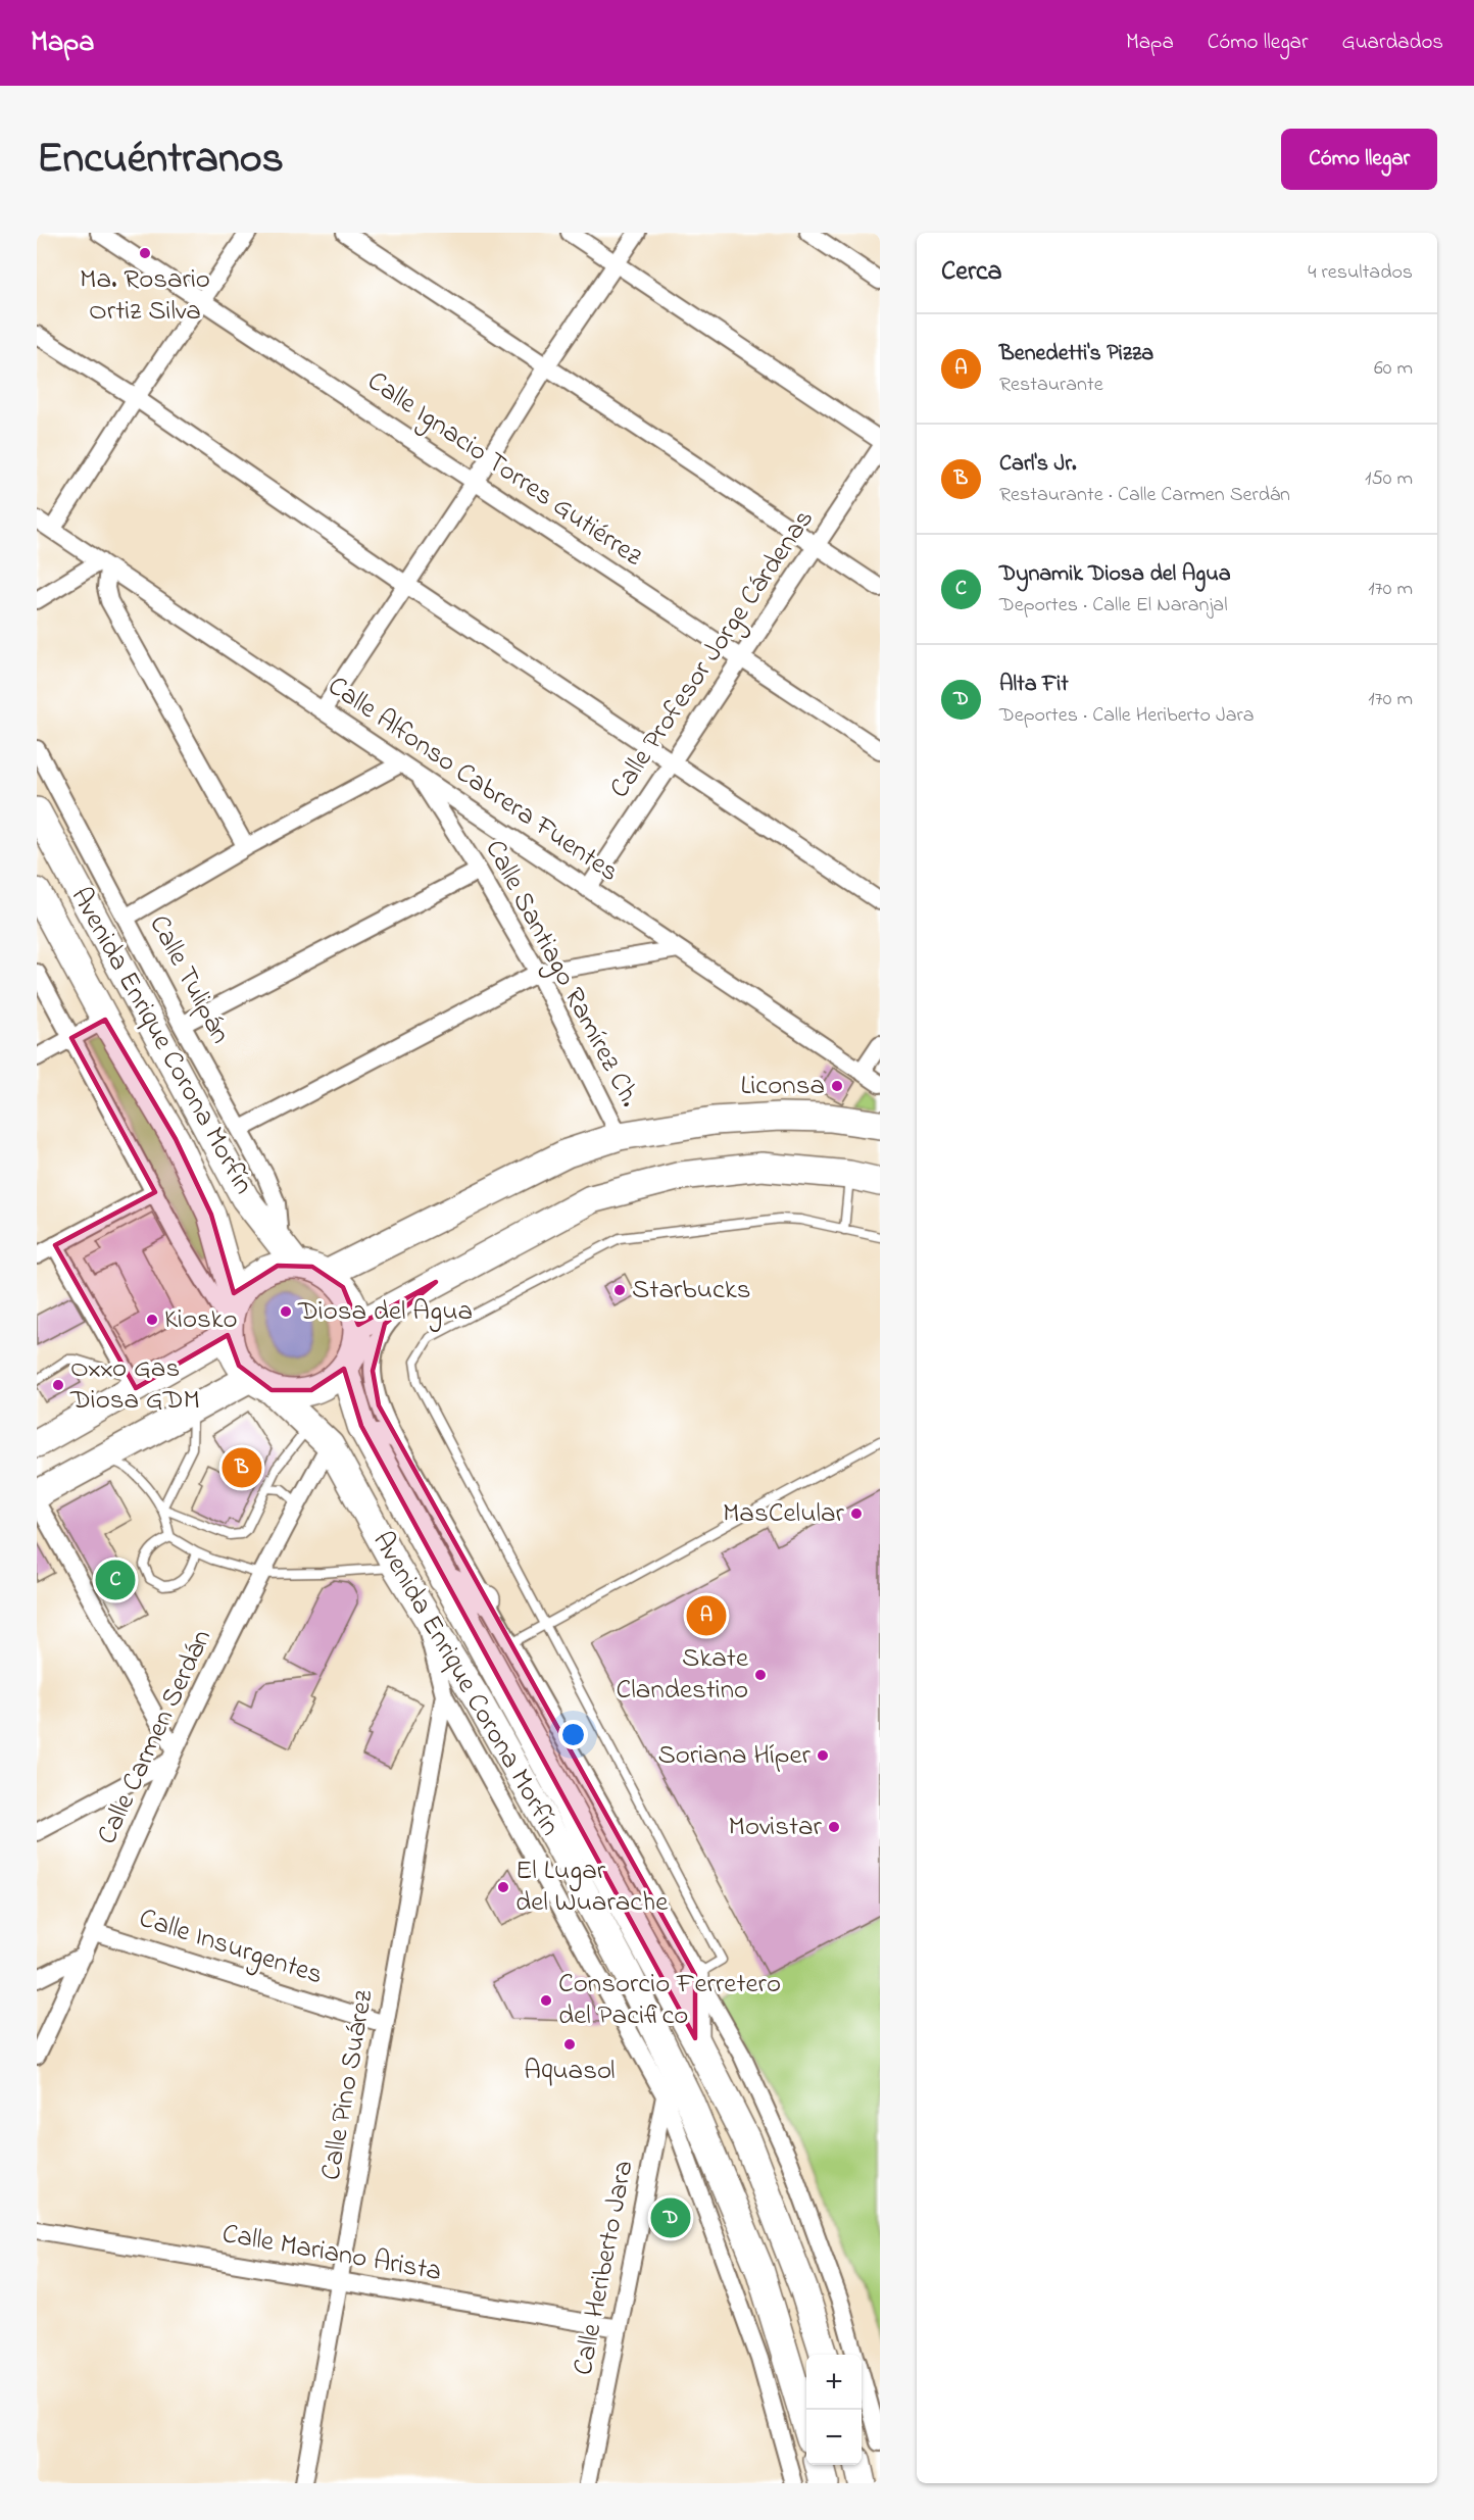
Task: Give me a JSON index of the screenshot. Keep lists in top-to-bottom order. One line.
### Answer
{"streets":{"main road":["Avenida Enrique Corona Morfín"],"street":["Calle Ignacio Torres Gutiérrez","Calle Profesor Jorge Cárdenas","Calle Alfonso Cabrera Fuentes","Calle Santiago Ramírez Ch.","Calle Tulipán","Calle Carmen Serdán","Calle Insurgentes","Calle Pino Suárez","Calle Mariano Arista","Calle Heriberto Jara"]},"crossings":[["Calle Ignacio Torres Gutiérrez","Calle Profesor Jorge Cárdenas"],["Calle Profesor Jorge Cárdenas","Calle Alfonso Cabrera Fuentes"],["Calle Alfonso Cabrera Fuentes","Calle Santiago Ramírez Ch."],["Calle Tulipán","Avenida Enrique Corona Morfín"],["Avenida Enrique Corona Morfín","Calle Carmen Serdán"],["Avenida Enrique Corona Morfín","Calle Heriberto Jara"],["Calle Carmen Serdán","Calle Insurgentes"],["Calle Insurgentes","Calle Pino Suárez"],["Calle Pino Suárez","Calle Mariano Arista"],["Calle Mariano Arista","Calle Heriberto Jara"]],"places":["Ma. Rosario Ortiz Silva","Liconsa","Starbucks","Diosa del Agua","Kiosko","Oxxo Gas Diosa GDM","MasCelular","Skate Clandestino","Soriana Híper","Movistar","El Lugar del Wuarache","Consorcio Ferretero del Pacifico","Aquasol"],"page":{"header":"Mapa","nav":["Mapa","Cómo llegar","Guardados"],"title":"Encuéntranos","buttons":"Cómo llegar","heading":["Cerca","4 resultados"],"list":[{"mark":"A","name":"Benedetti's Pizza","note":"Restaurante","value":"60 m"},{"mark":"B","name":"Carl's Jr.","note":"Restaurante · Calle Carmen Serdán","value":"150 m"},{"mark":"C","name":"Dynamik Diosa del Agua","note":"Deportes · Calle El Naranjal","value":"170 m"},{"mark":"D","name":"Alta Fit","note":"Deportes · Calle Heriberto Jara","value":"170 m"}],"pins":["B","C","A","D"],"map_buttons":["+","−"]}}
